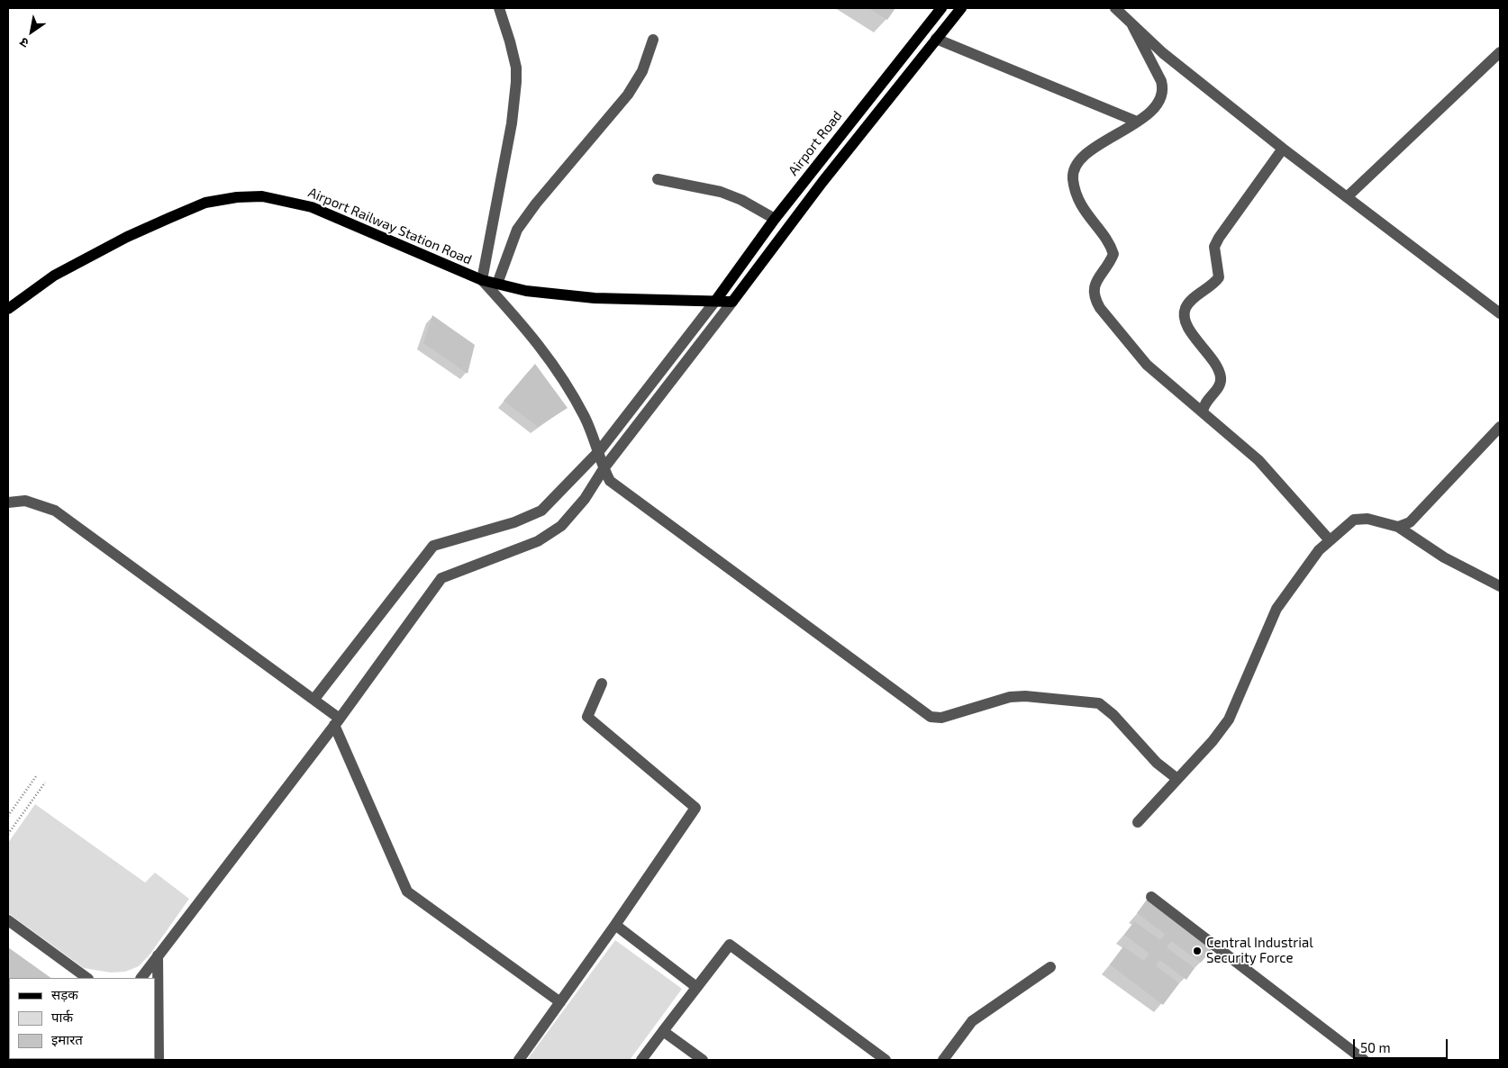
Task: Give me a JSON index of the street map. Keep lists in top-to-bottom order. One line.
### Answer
{"streets":{"main road":["Airport Road","Airport Railway Station Road"]},"crossings":[["Airport Road","Airport Railway Station Road"]],"places":["Central Industrial Security Force"],"legend":["सड़क","पार्क","इमारत"],"scale_bar":"50 m","north":"bottom left"}
